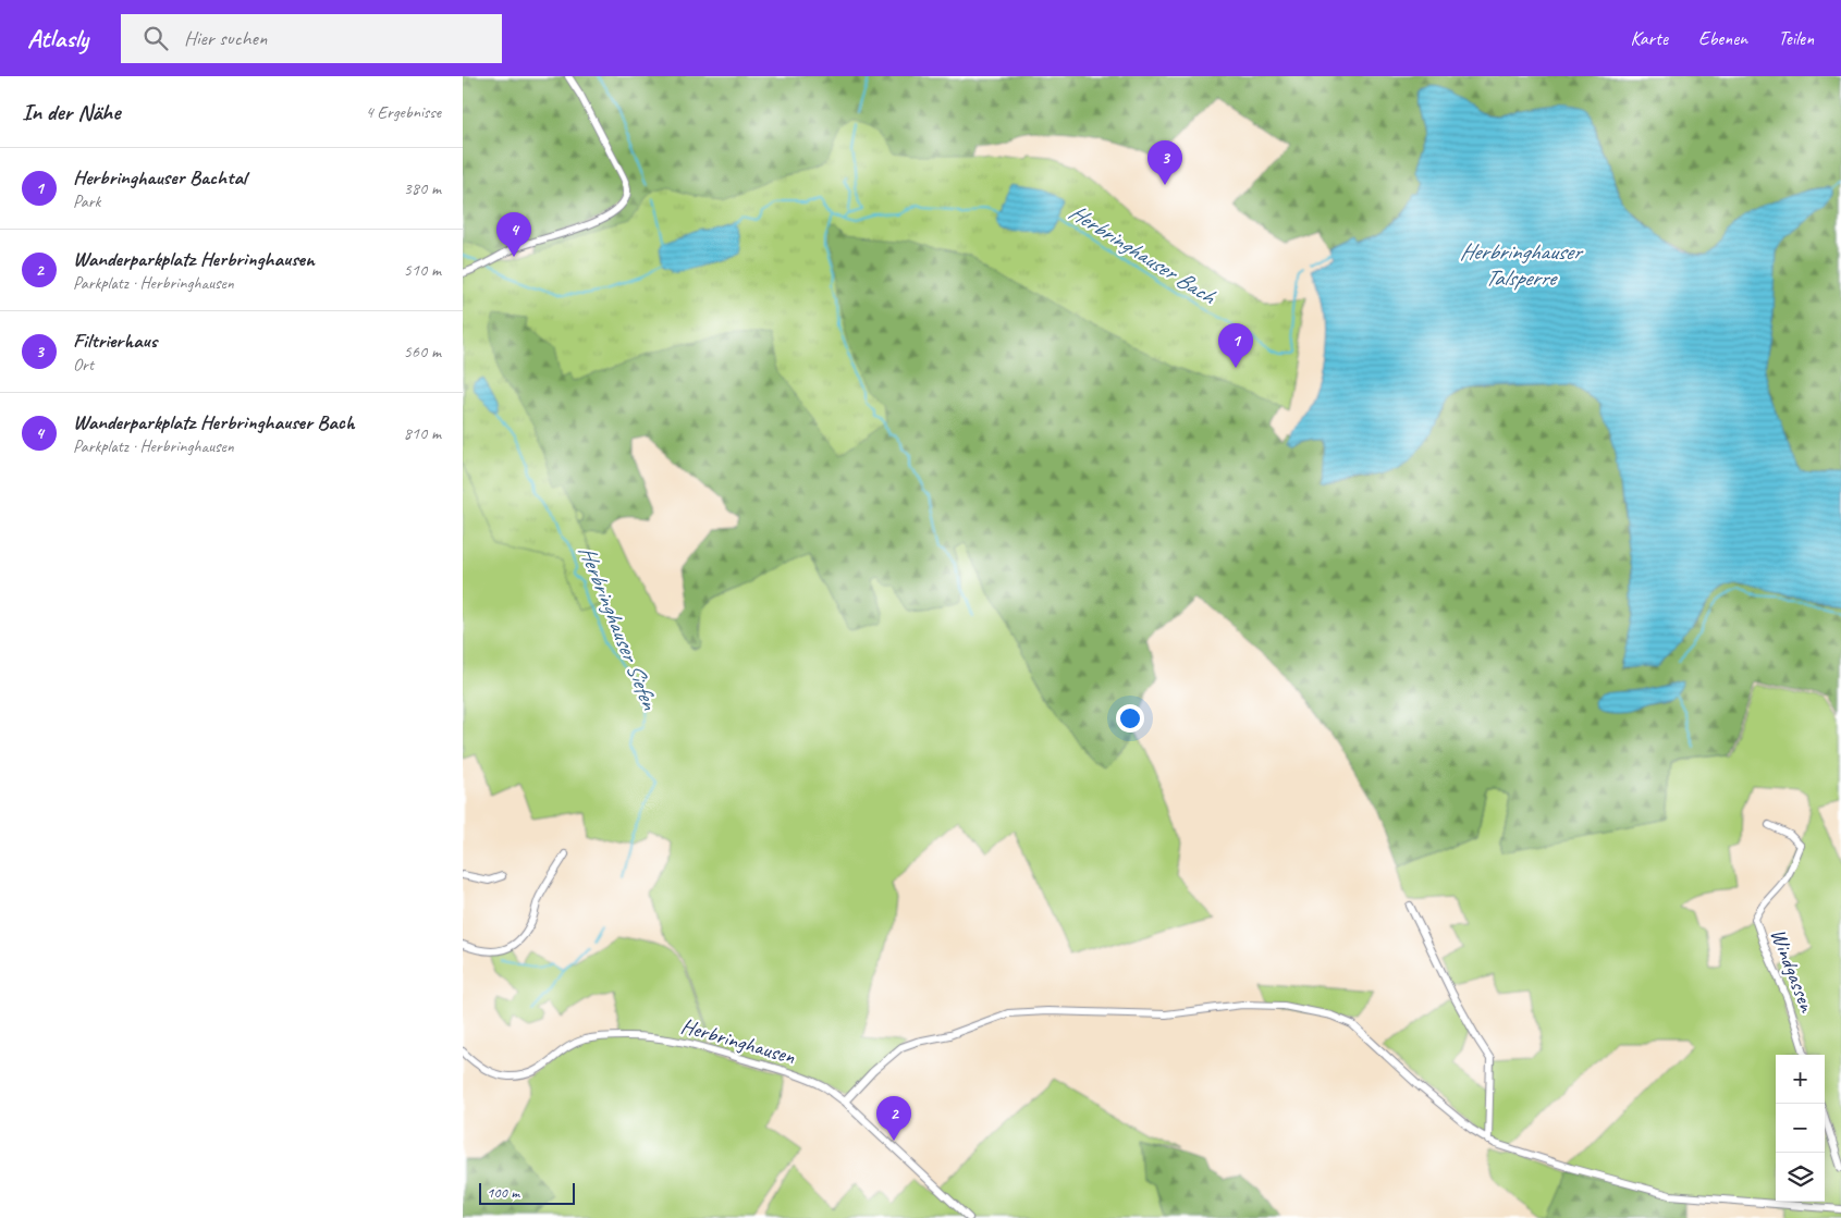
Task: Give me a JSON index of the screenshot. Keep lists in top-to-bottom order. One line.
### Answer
{"streets":{"street":["Windgassen","Herbringhausen"]},"water":["Herbringhauser Talsperre","Herbringhauser Bach","Herbringhauser Siefen"],"scale_bar":"100 m","page":{"header":"Atlasly","search":"Hier suchen","nav":["Karte","Ebenen","Teilen"],"heading":["In der Nähe","4 Ergebnisse"],"pins":["3","4","1","2"],"list":[{"mark":"1","name":"Herbringhauser Bachtal","note":"Park","value":"380 m"},{"mark":"2","name":"Wanderparkplatz Herbringhausen","note":"Parkplatz · Herbringhausen","value":"510 m"},{"mark":"3","name":"Filtrierhaus","note":"Ort","value":"560 m"},{"mark":"4","name":"Wanderparkplatz Herbringhauser Bach","note":"Parkplatz · Herbringhausen","value":"810 m"}],"map_buttons":["+","−"],"scale":"100 m"}}
